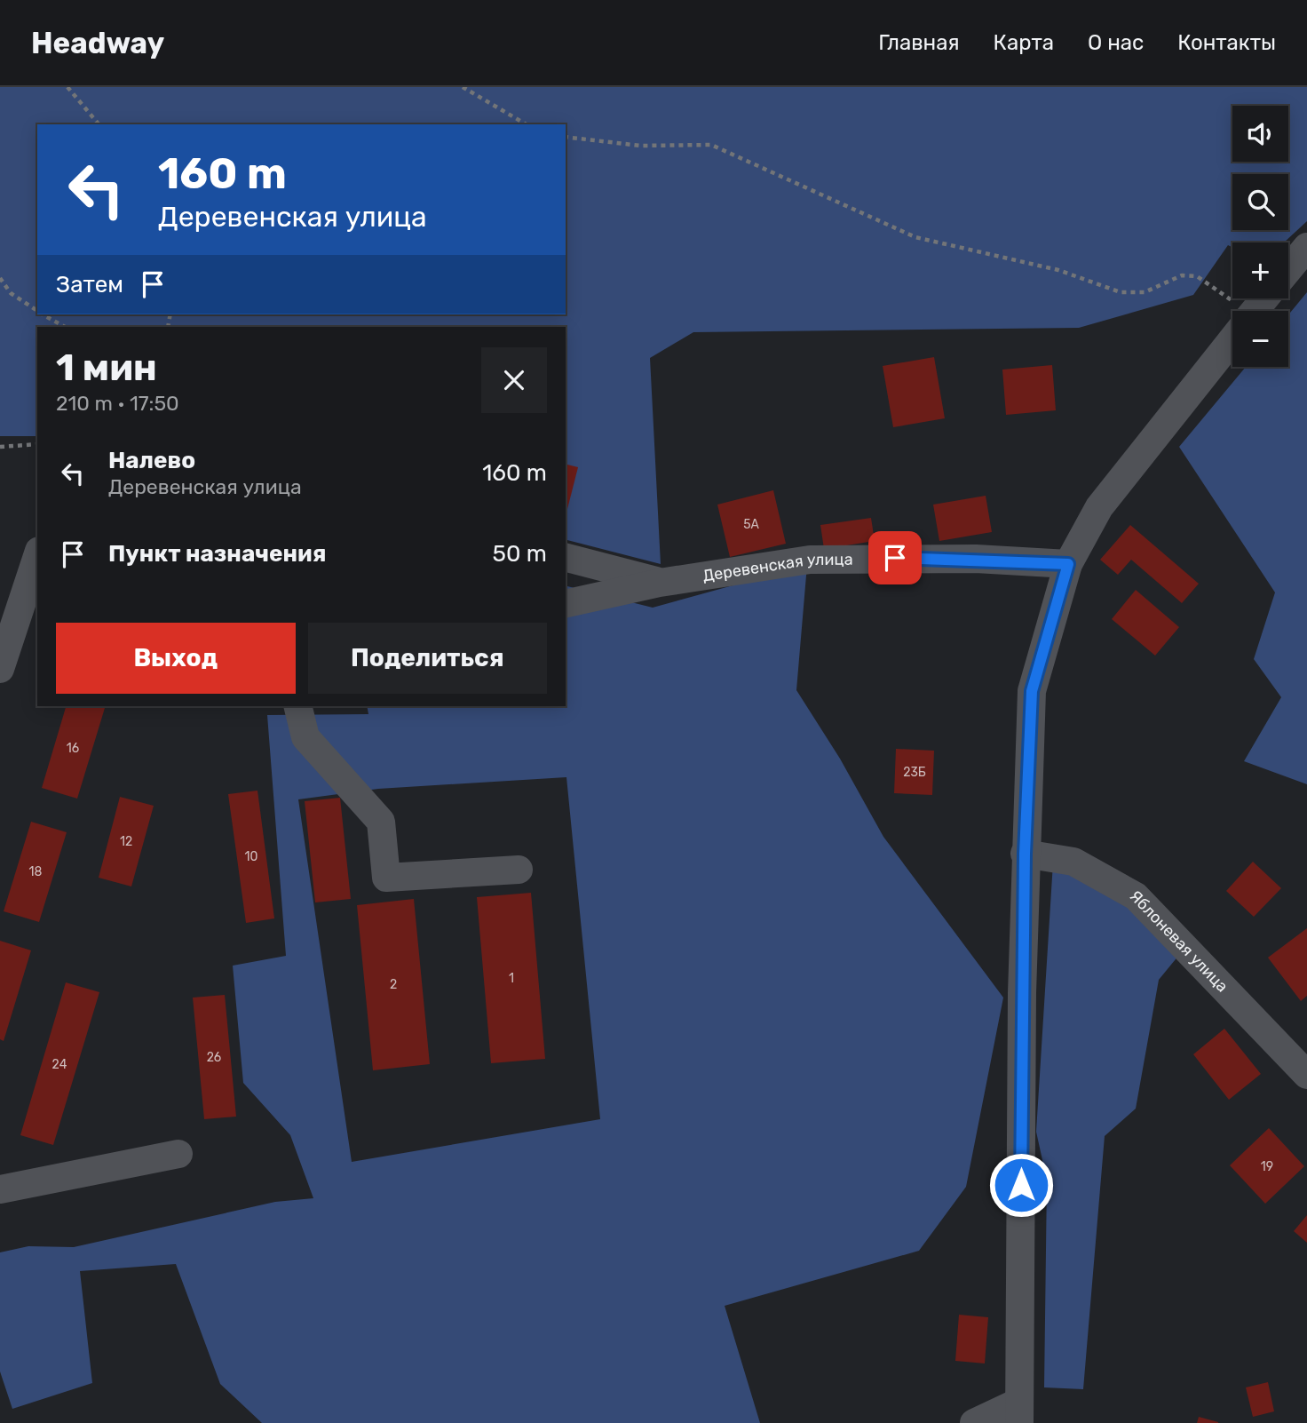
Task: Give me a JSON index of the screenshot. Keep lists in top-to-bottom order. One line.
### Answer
{"streets":{"street":["Деревенская улица","Яблоневая улица"]},"house_numbers":["5А","16","23Б","12","10","18","1","2","26","24","19"],"page":{"header":"Headway","nav":["Главная","Карта","О нас","Контакты"],"map_buttons":["+","−"],"turn":["160 m","Деревенская улица"],"then":"Затем","heading":["1 мин","210 m · 17:50"],"list":[{"name":"Налево","note":"Деревенская улица","value":"160 m"},{"name":"Пункт назначения","value":"50 m"}],"buttons":["Выход","Поделиться"]}}
